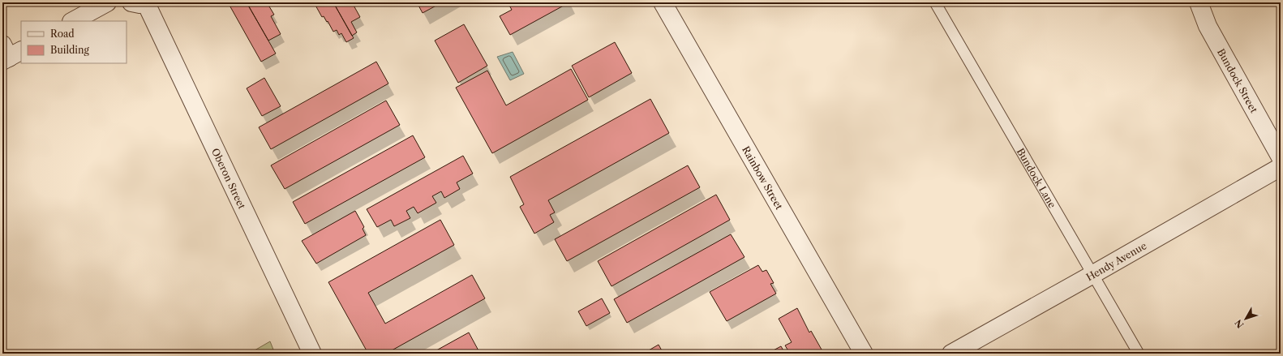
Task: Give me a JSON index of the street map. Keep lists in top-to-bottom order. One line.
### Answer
{"streets":{"street":["Bundock Street","Rainbow Street","Oberon Street","Hendy Avenue"],"lane":["Bundock Lane"]},"crossings":[["Bundock Street","Hendy Avenue"],["Bundock Lane","Hendy Avenue"]],"legend":["Road","Building"],"north":"bottom left"}
